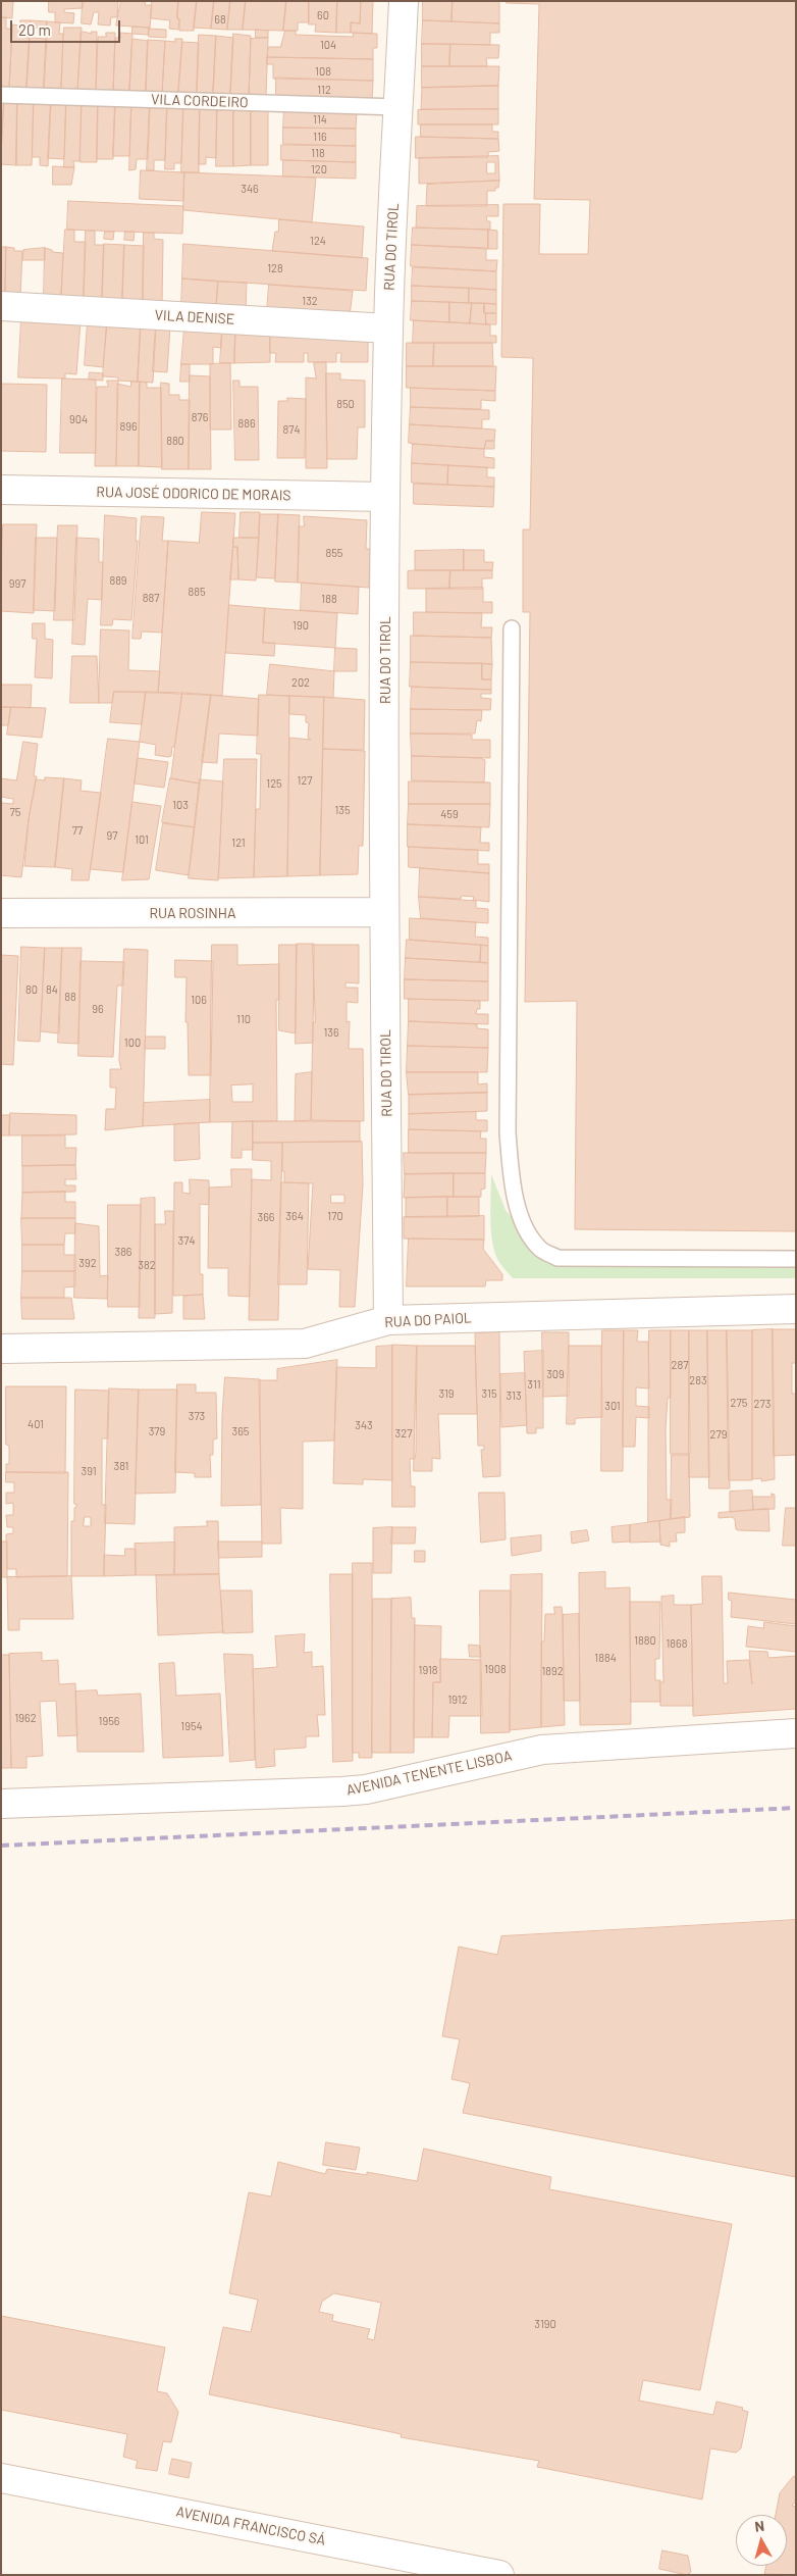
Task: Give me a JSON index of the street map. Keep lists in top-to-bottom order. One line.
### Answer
{"streets":{"street":["RUA DO TIROL","VILA DENISE","RUA JOSÉ ODORICO DE MORAIS","RUA ROSINHA","RUA DO PAIOL","AVENIDA TENENTE LISBOA","AVENIDA FRANCISCO SÁ"],"lane":["VILA CORDEIRO"]},"crossings":[["VILA CORDEIRO","RUA DO TIROL"],["RUA DO TIROL","VILA DENISE"],["RUA DO TIROL","RUA JOSÉ ODORICO DE MORAIS"],["RUA DO TIROL","RUA ROSINHA"],["RUA DO TIROL","RUA DO PAIOL"]],"house_numbers":["60","68","104","108","112","114","116","118","120","346","124","128","132","850","876","904","886","896","874","880","855","889","997","885","887","188","190","202","127","125","103","135","75","459","77","97","101","121","80","84","88","106","96","110","136","100","364","170","366","374","386","392","382","287","309","283","311","319","315","313","275","273","301","373","401","343","379","365","327","279","381","391","1880","1868","1884","1908","1918","1892","1912","1962","1956","1954","3190"],"scale_bar":"20 m","north":"top"}
